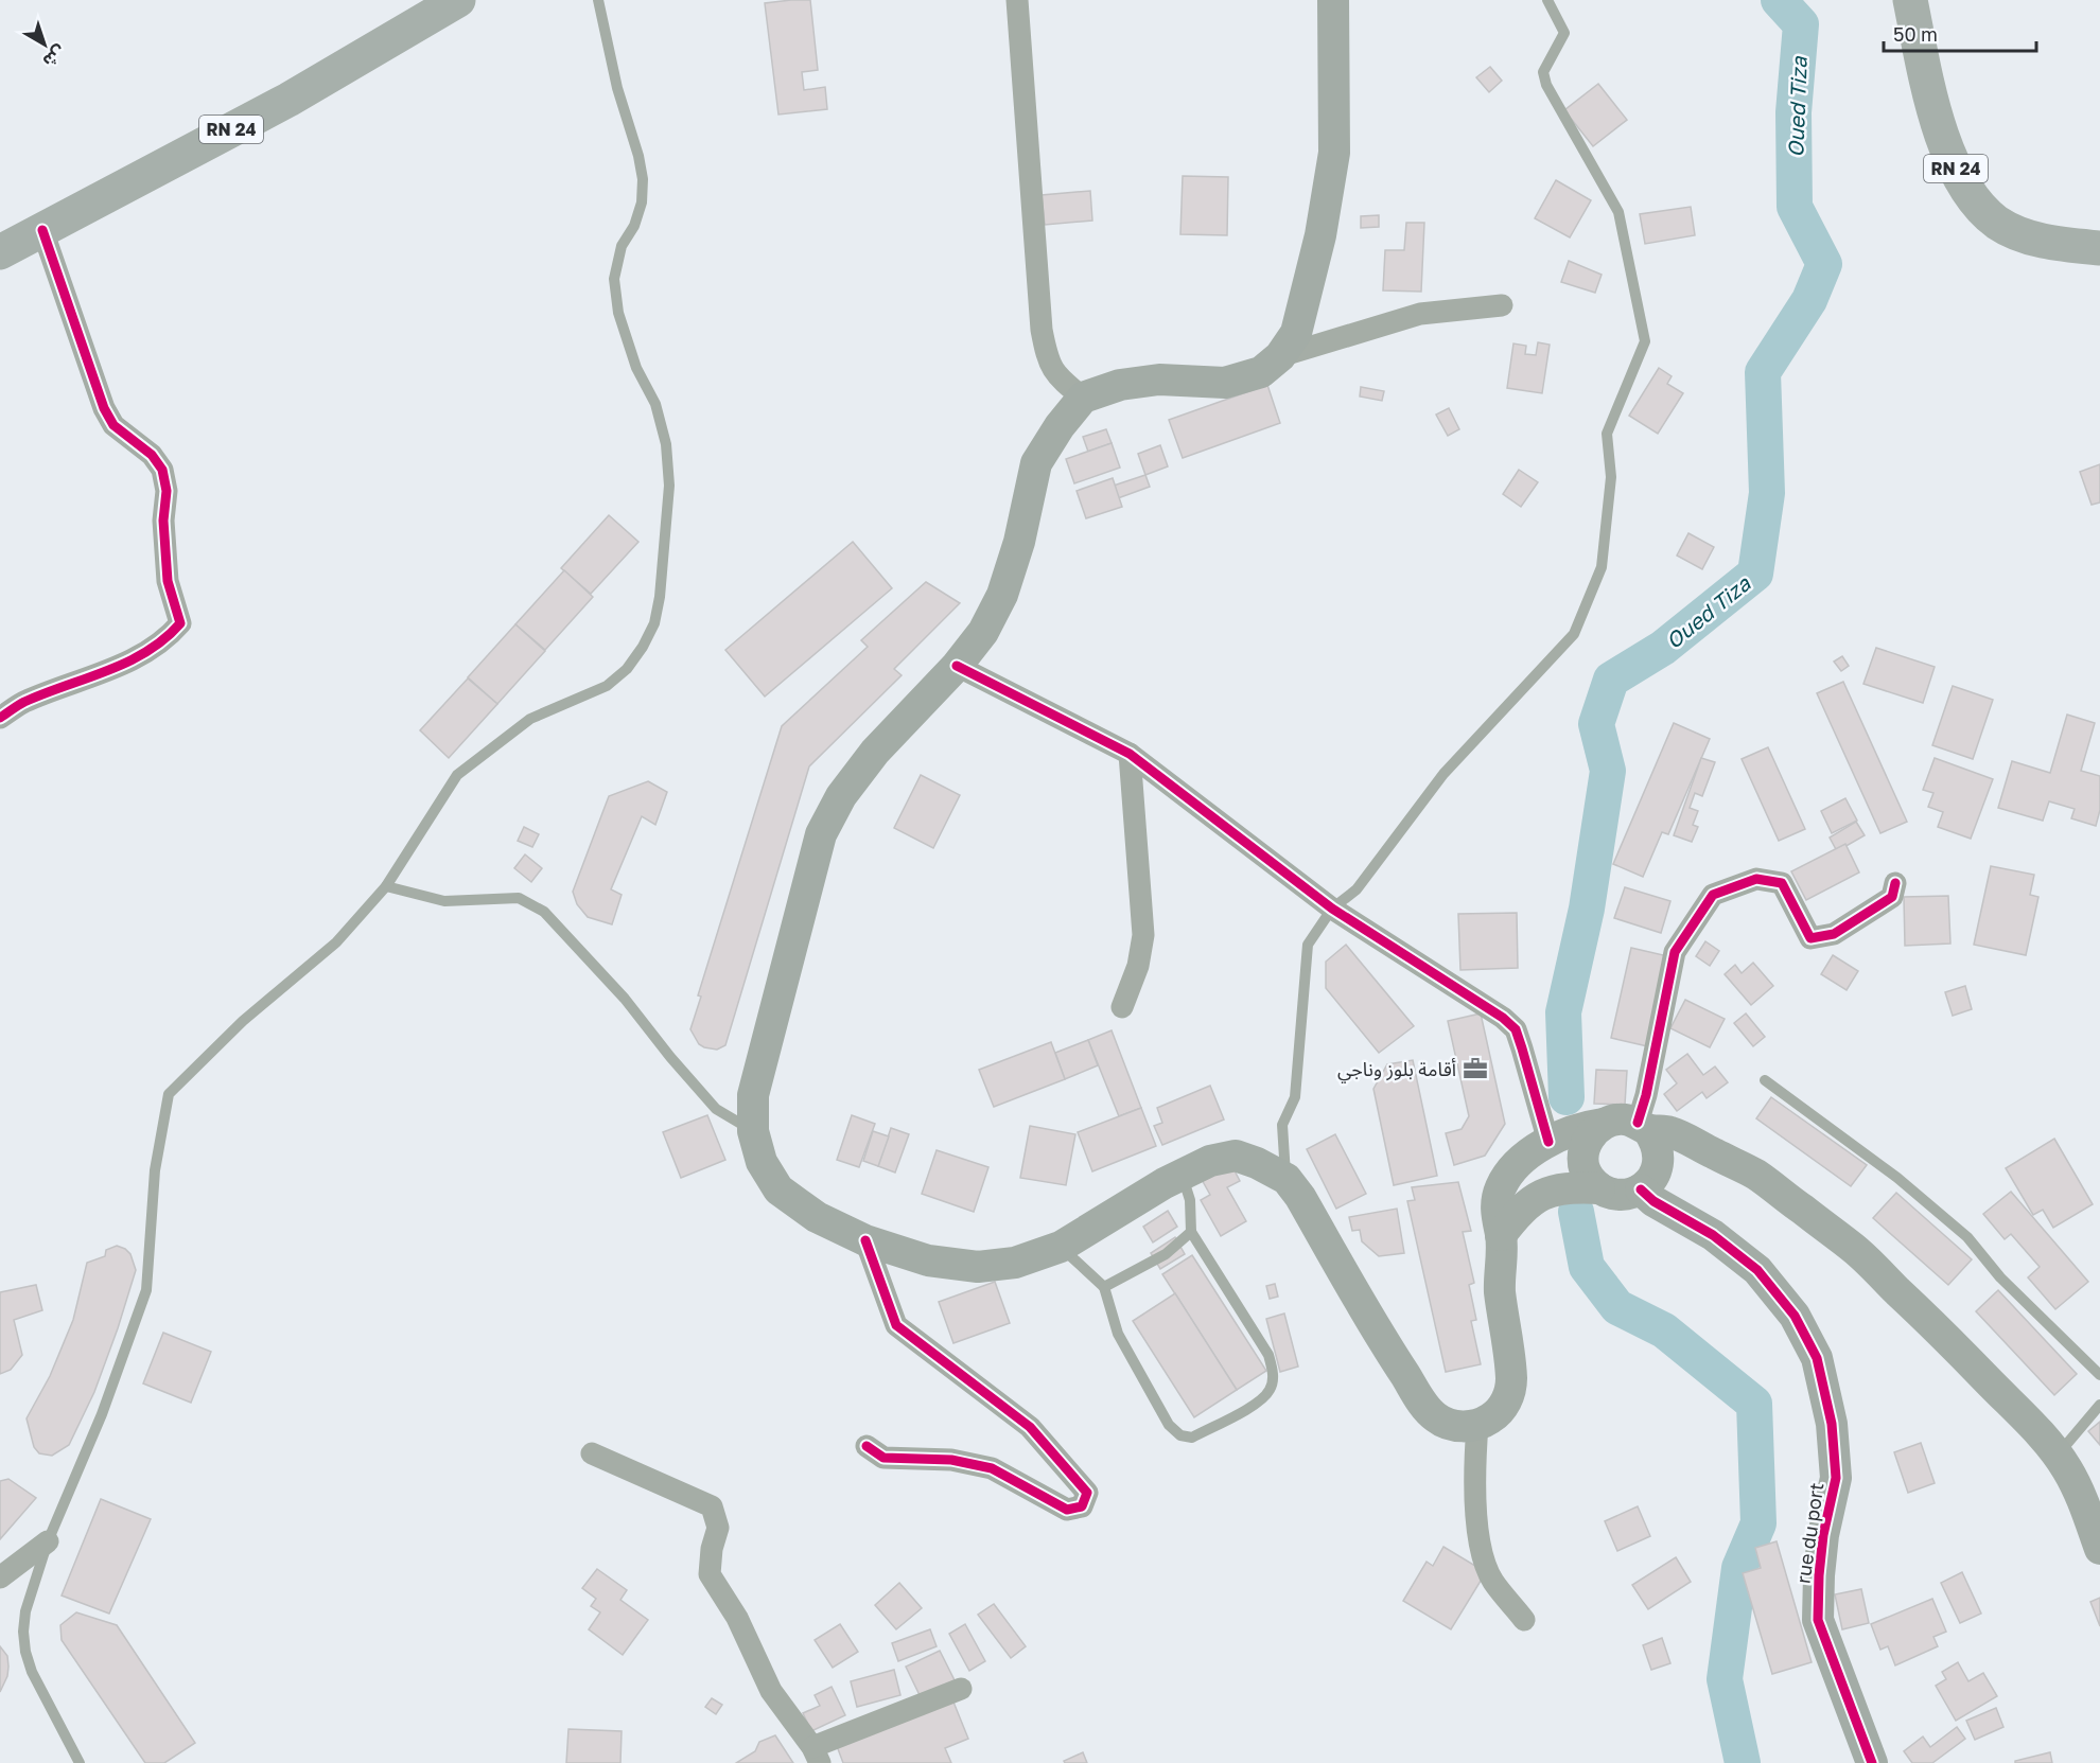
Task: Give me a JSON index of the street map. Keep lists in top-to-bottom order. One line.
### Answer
{"streets":{"main road":["RN 24","rue du port"]},"water":["Oued Tiza"],"places":{"office":["أقامة بلوز وناجي"]},"scale_bar":"50 m","north":"bottom right"}
